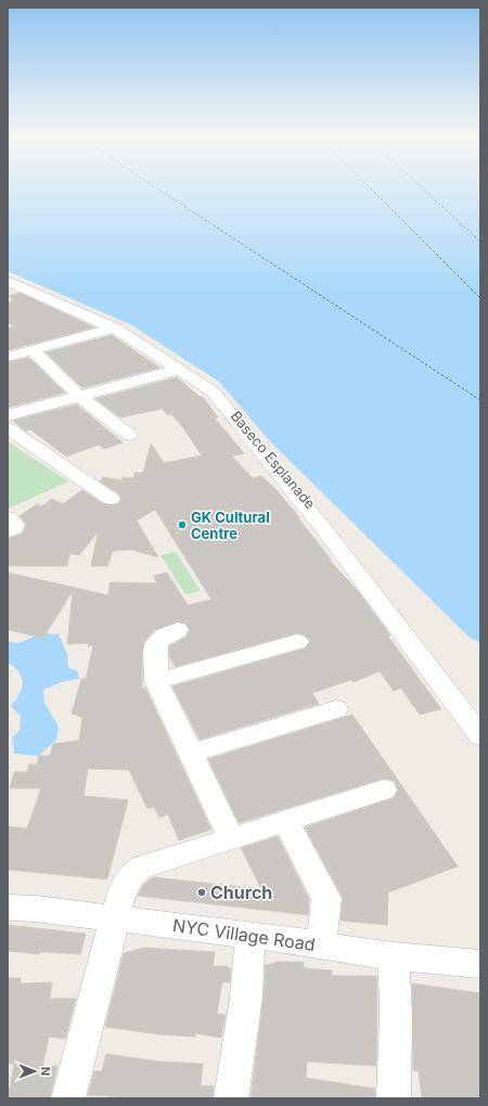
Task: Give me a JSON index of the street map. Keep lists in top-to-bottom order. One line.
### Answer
{"streets":{"street":["Baseco Esplanade","NYC Village Road"]},"places":["GK Cultural Centre","Church"],"north":"right"}
